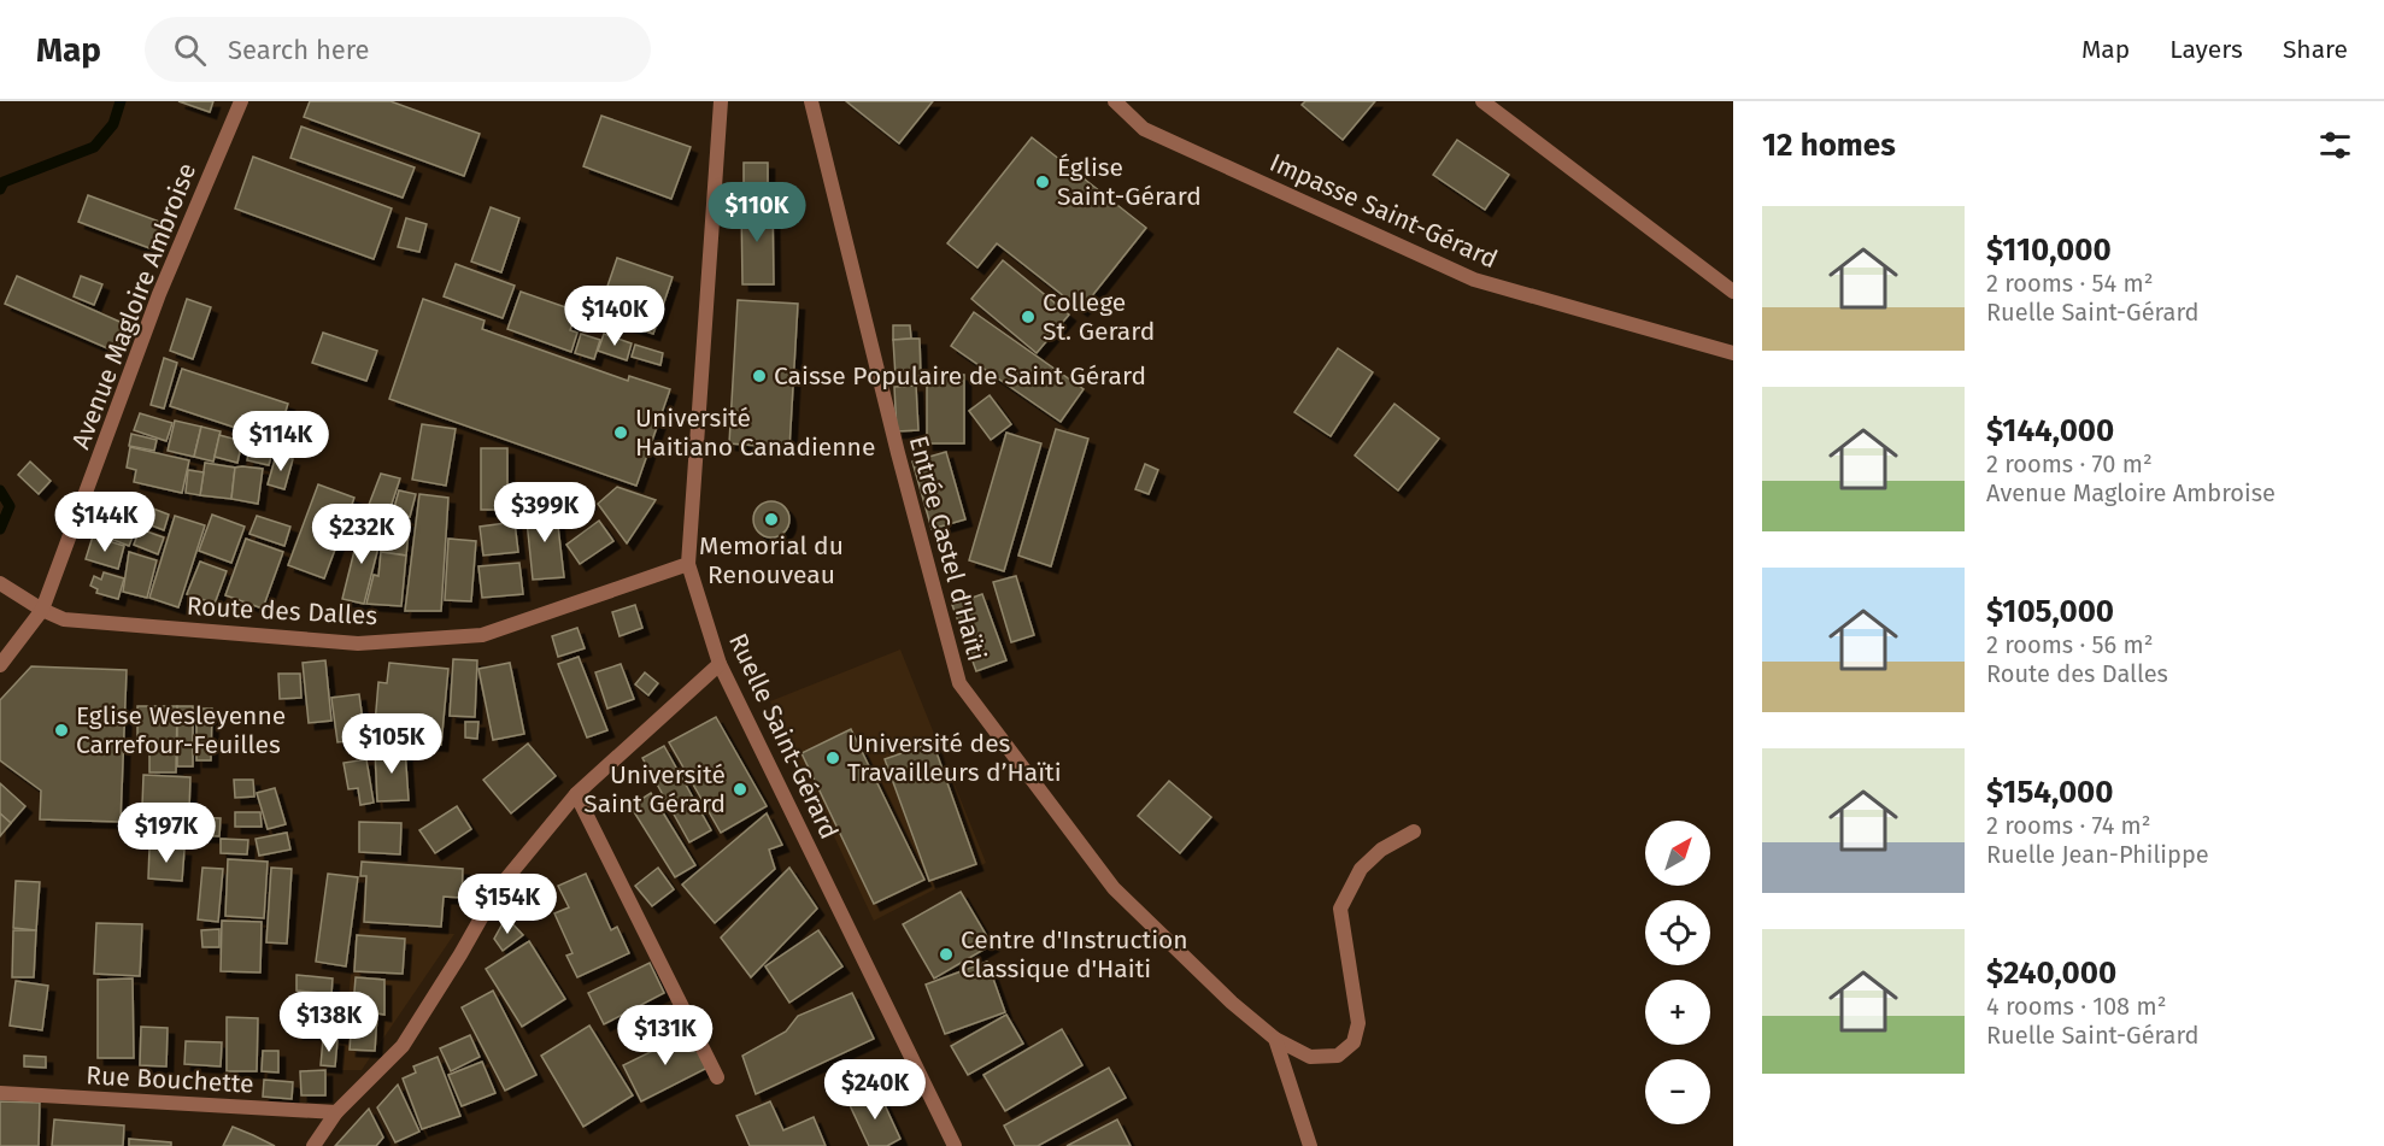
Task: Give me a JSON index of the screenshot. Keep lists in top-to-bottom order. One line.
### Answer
{"streets":{"street":["Impasse Saint-Gérard","Avenue Magloire Ambroise","Entrée Castel d'Haïti","Route des Dalles","Ruelle Saint-Gérard","Rue Bouchette"]},"crossings":[["Avenue Magloire Ambroise","Route des Dalles"],["Route des Dalles","Ruelle Saint-Gérard"]],"places":["Église Saint-Gérard","College St. Gerard","Caisse Populaire de Saint Gérard","Université Haitiano Canadienne","Memorial du Renouveau","Eglise Wesleyenne Carrefour-Feuilles","Université des Travailleurs d’Haïti","Université Saint Gérard","Centre d'Instruction Classique d'Haiti"],"north":"top right","page":{"header":"Map","search":"Search here","nav":["Map","Layers","Share"],"heading":"12 homes","price":["$110K","$140K","$114K","$399K","$144K","$232K","$105K","$197K","$154K","$138K","$131K","$240K"],"list":[{"name":"$110,000","note":"2 rooms · 54 m² · Ruelle Saint-Gérard"},{"name":"$144,000","note":"2 rooms · 70 m² · Avenue Magloire Ambroise"},{"name":"$105,000","note":"2 rooms · 56 m² · Route des Dalles"},{"name":"$154,000","note":"2 rooms · 74 m² · Ruelle Jean-Philippe"},{"name":"$240,000","note":"4 rooms · 108 m² · Ruelle Saint-Gérard"}],"map_buttons":["+","−"]}}
